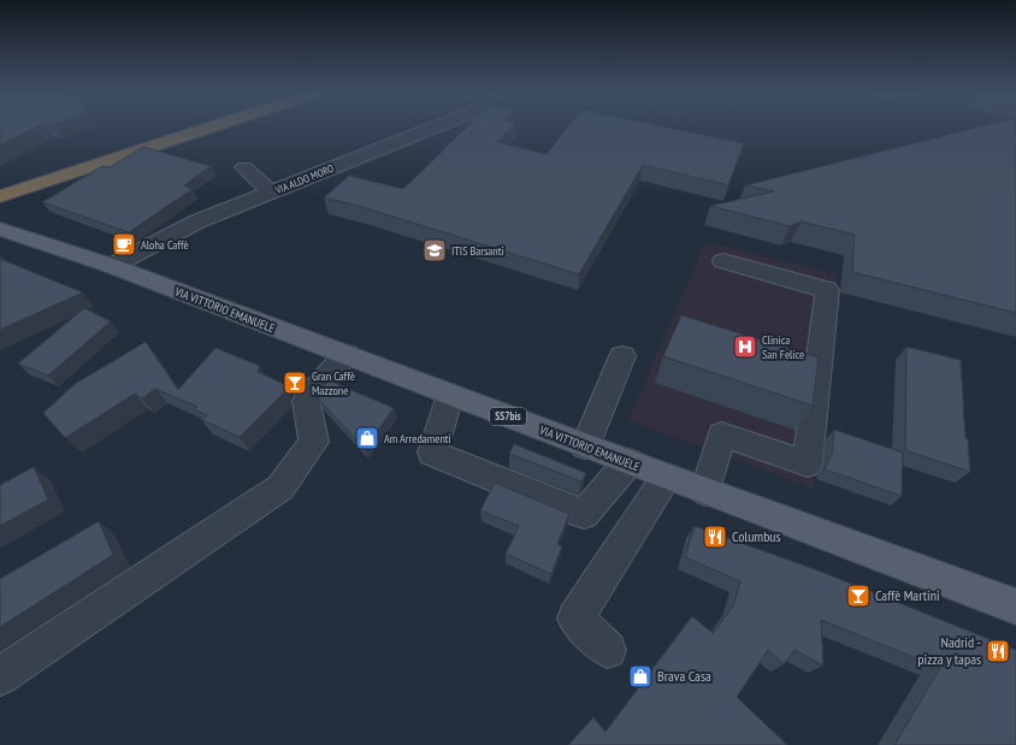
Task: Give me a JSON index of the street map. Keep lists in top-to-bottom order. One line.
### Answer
{"streets":{"main road":["VIA VITTORIO EMANUELE","SS7bis"],"street":["VIA ALDO MORO"]},"crossings":[["VIA ALDO MORO","VIA VITTORIO EMANUELE"]],"places":{"cafe":["Aloha Caffè"],"school or university":["ITIS Barsanti"],"hospital":["Clinica San Felice"],"bar":["Gran Caffè Mazzone","Caffè Martini"],"shop":["Am Arredamenti","Brava Casa"],"restaurant":["Columbus","Nadrid - pizza y tapas"]}}
